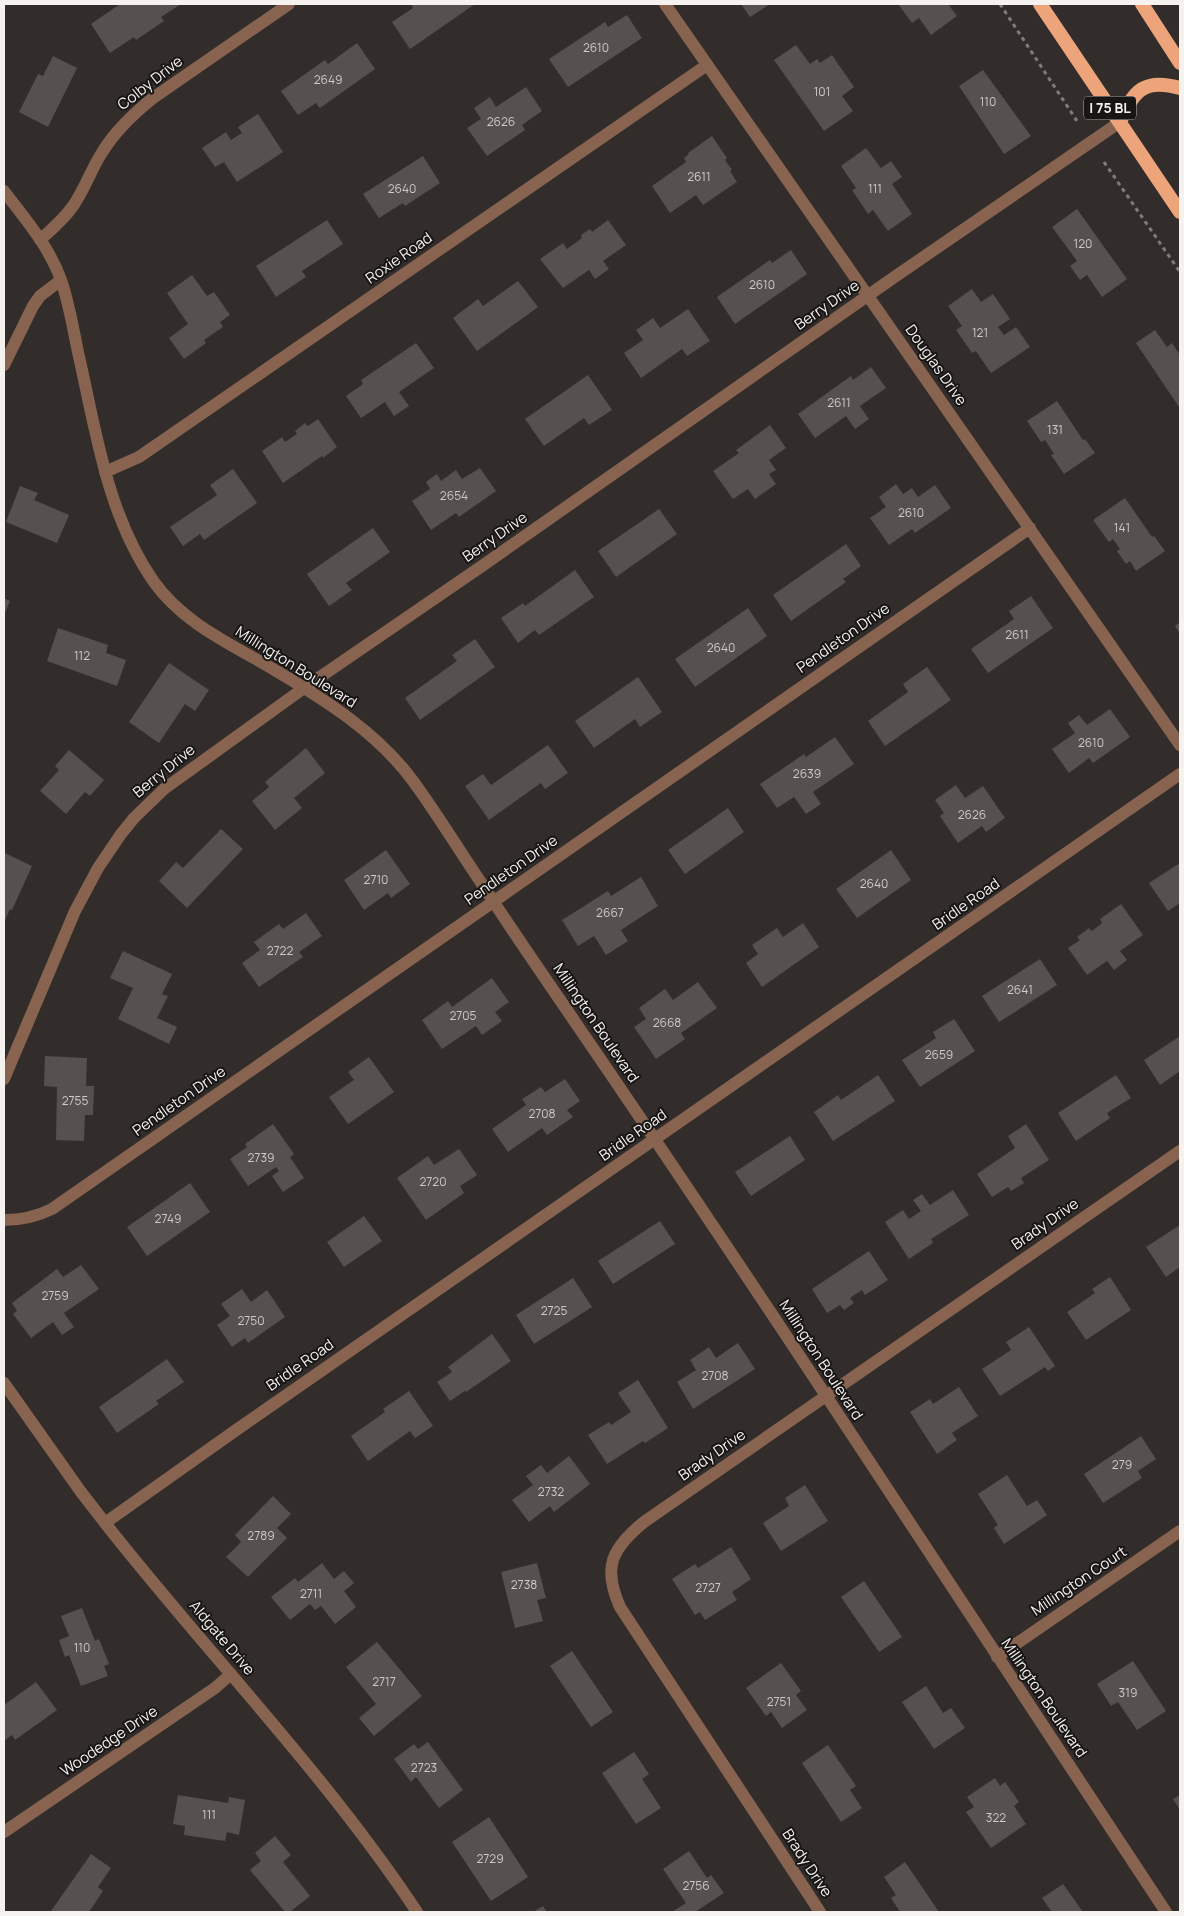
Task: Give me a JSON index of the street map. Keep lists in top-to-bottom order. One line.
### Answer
{"streets":{"highway":["I 75 BL"],"street":["Colby Drive","Roxie Road","Berry Drive","Douglas Drive","Pendleton Drive","Millington Boulevard","Bridle Road","Brady Drive","Millington Court","Aldgate Drive","Woodedge Drive"]},"crossings":[["Colby Drive","Millington Boulevard"],["I 75 BL","Berry Drive"],["Roxie Road","Douglas Drive"],["Roxie Road","Millington Boulevard"],["Berry Drive","Douglas Drive"],["Berry Drive","Millington Boulevard"],["Douglas Drive","Pendleton Drive"],["Pendleton Drive","Millington Boulevard"],["Millington Boulevard","Bridle Road"],["Millington Boulevard","Brady Drive"],["Millington Boulevard","Millington Court"],["Bridle Road","Aldgate Drive"],["Aldgate Drive","Woodedge Drive"]],"house_numbers":["2610","2649","101","110","2626","2611","2640","111","120","2610","121","2611","131","2654","2610","141","2611","2640","112","2610","2639","2626","2710","2640","2667","2722","2641","2705","2668","2659","2755","2708","2739","2720","2749","2759","2725","2750","2708","279","2732","2789","2738","2727","2711","110","2717","319","2751","2723","111","322","2729","2756"]}
